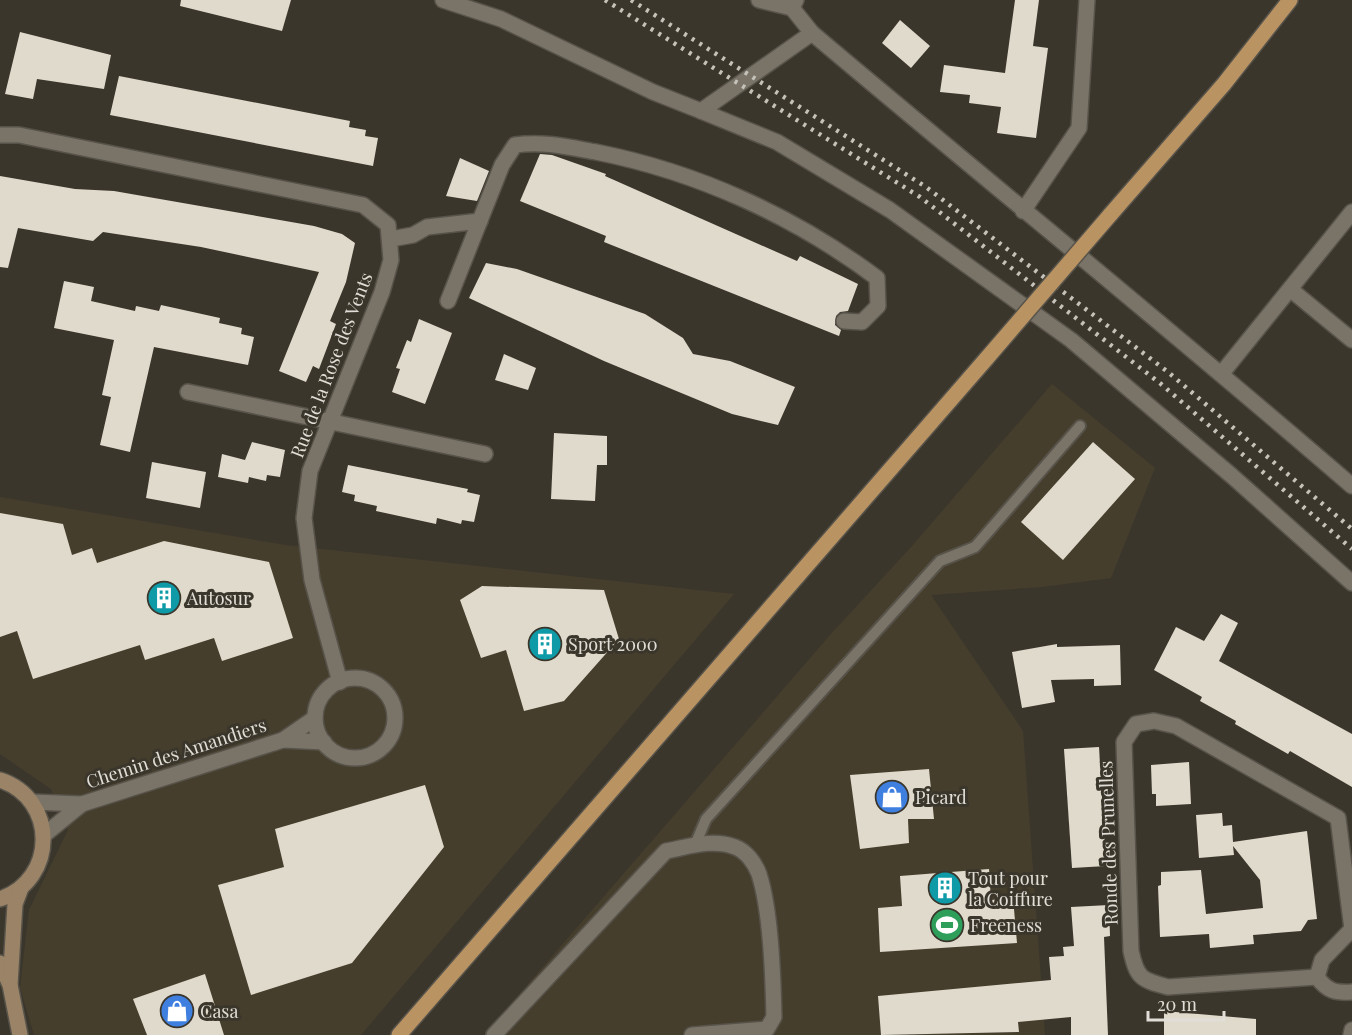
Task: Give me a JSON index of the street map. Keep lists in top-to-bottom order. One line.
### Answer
{"streets":{"street":["Rue de la Rose des Vents","Chemin des Amandiers","Ronde des Prunelles"]},"crossings":[["Rue de la Rose des Vents","Chemin des Amandiers"]],"places":{"building":["Autosur","Sport 2000","Tout pour la Coiffure"],"shop":["Picard","Casa"],"sports":["Freeness"]},"scale_bar":"20 m"}
